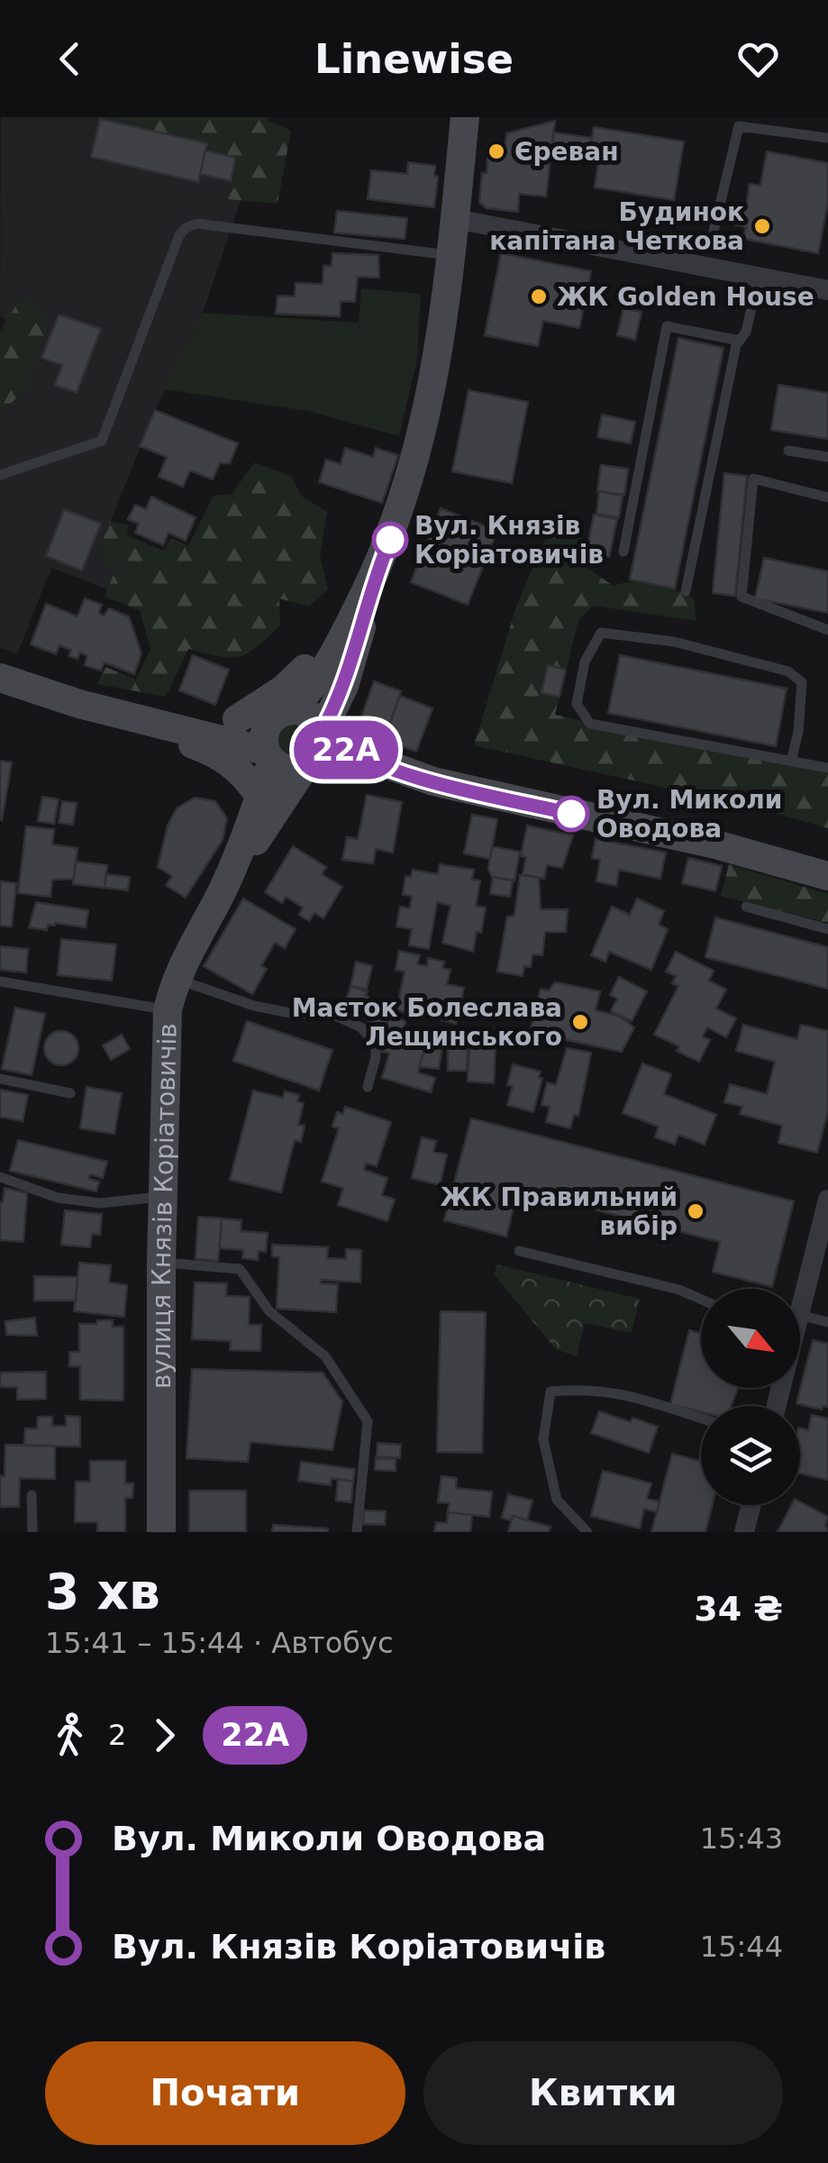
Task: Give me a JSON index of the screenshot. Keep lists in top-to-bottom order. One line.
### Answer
{"streets":{"main road":["вулиця Князів Коріатовичів"]},"places":["Єреван","Будинок капітана Четкова","ЖК Golden House","Вул. Князів Коріатовичів","Вул. Миколи Оводова","Маєток Болеслава Лещинського","ЖК Правильний вибір"],"lines":["bus line 22А"],"north":"bottom right","page":{"header":"Linewise","on_map":"22А","heading":["3 хв","15:41 – 15:44 · Автобус","34 ₴"],"legs":["2","22А"],"list":[{"name":"Вул. Миколи Оводова","value":"15:43"},{"name":"Вул. Князів Коріатовичів","value":"15:44"}],"buttons":["Почати","Квитки"]}}
